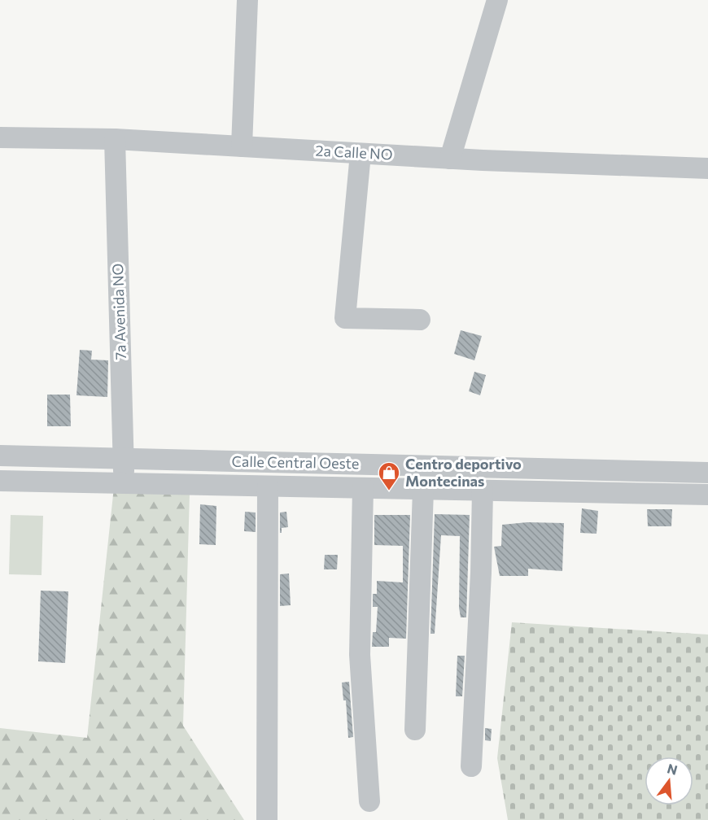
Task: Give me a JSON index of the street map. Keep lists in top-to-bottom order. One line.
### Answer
{"streets":{"street":["2a Calle NO","7a Avenida NO","Calle Central Oeste"]},"crossings":[["2a Calle NO","7a Avenida NO"],["7a Avenida NO","Calle Central Oeste"]],"places":{"shop":["Centro deportivo Montecinas"]},"north":"top"}
